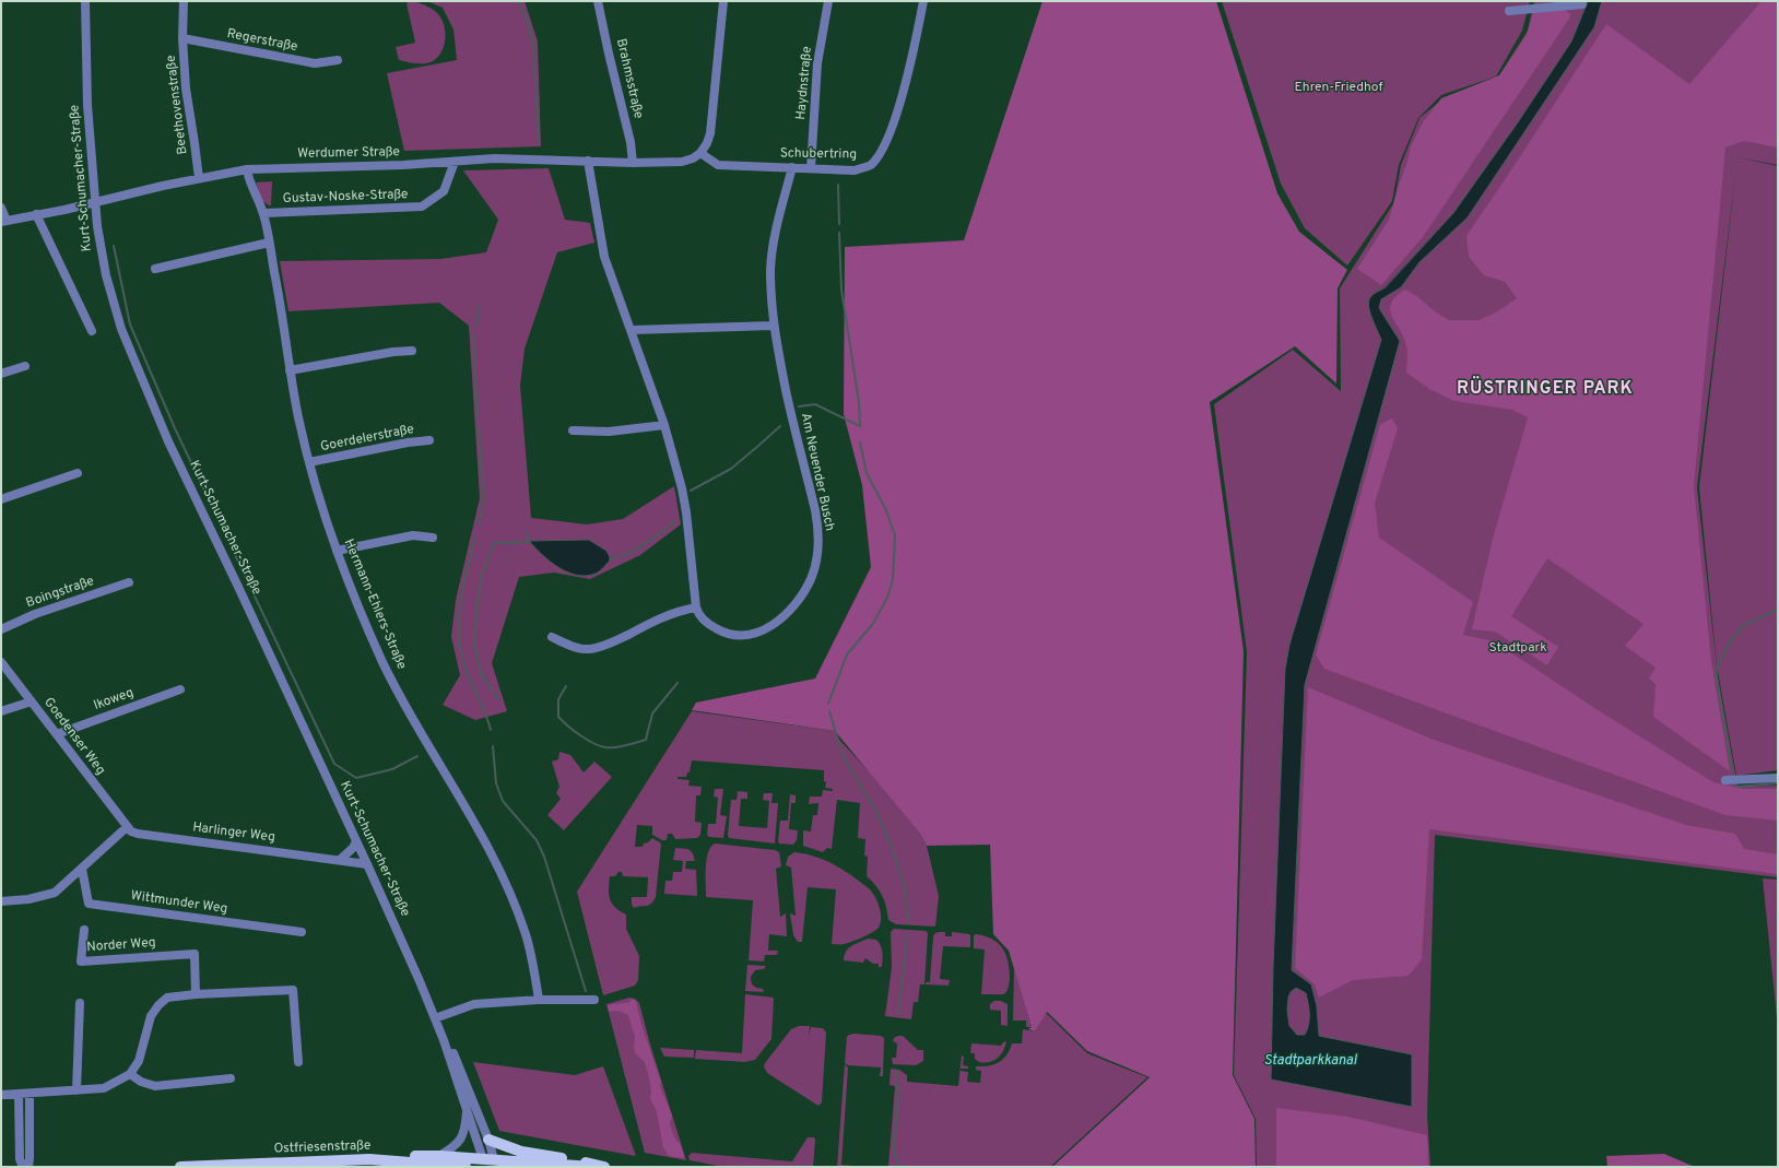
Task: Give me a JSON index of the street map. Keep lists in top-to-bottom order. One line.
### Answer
{"streets":{"main road":["Ostfriesenstraße"],"street":["Regerstraße","Brahmsstraße","Haydnstraße","Beethovenstraße","Werdumer Straße","Schubertring","Kurt-Schumacher-Straße","Gustav-Noske-Straße","Goerdelerstraße","Am Neuender Busch","Boingstraße","Hermann-Ehlers-Straße","Ikoweg","Goedenser Weg","Harlinger Weg","Wittmunder Weg","Norder Weg"]},"crossings":[["Regerstraße","Beethovenstraße"],["Brahmsstraße","Werdumer Straße"],["Haydnstraße","Schubertring"],["Beethovenstraße","Werdumer Straße"],["Werdumer Straße","Schubertring"],["Werdumer Straße","Kurt-Schumacher-Straße"],["Werdumer Straße","Gustav-Noske-Straße"],["Werdumer Straße","Hermann-Ehlers-Straße"],["Schubertring","Am Neuender Busch"],["Kurt-Schumacher-Straße","Harlinger Weg"],["Gustav-Noske-Straße","Hermann-Ehlers-Straße"],["Goerdelerstraße","Hermann-Ehlers-Straße"],["Ikoweg","Goedenser Weg"],["Goedenser Weg","Harlinger Weg"]],"districts":["RÜSTRINGER PARK"],"water":["Stadtparkkanal"],"parks":["Ehren-Friedhof","Stadtpark"]}
